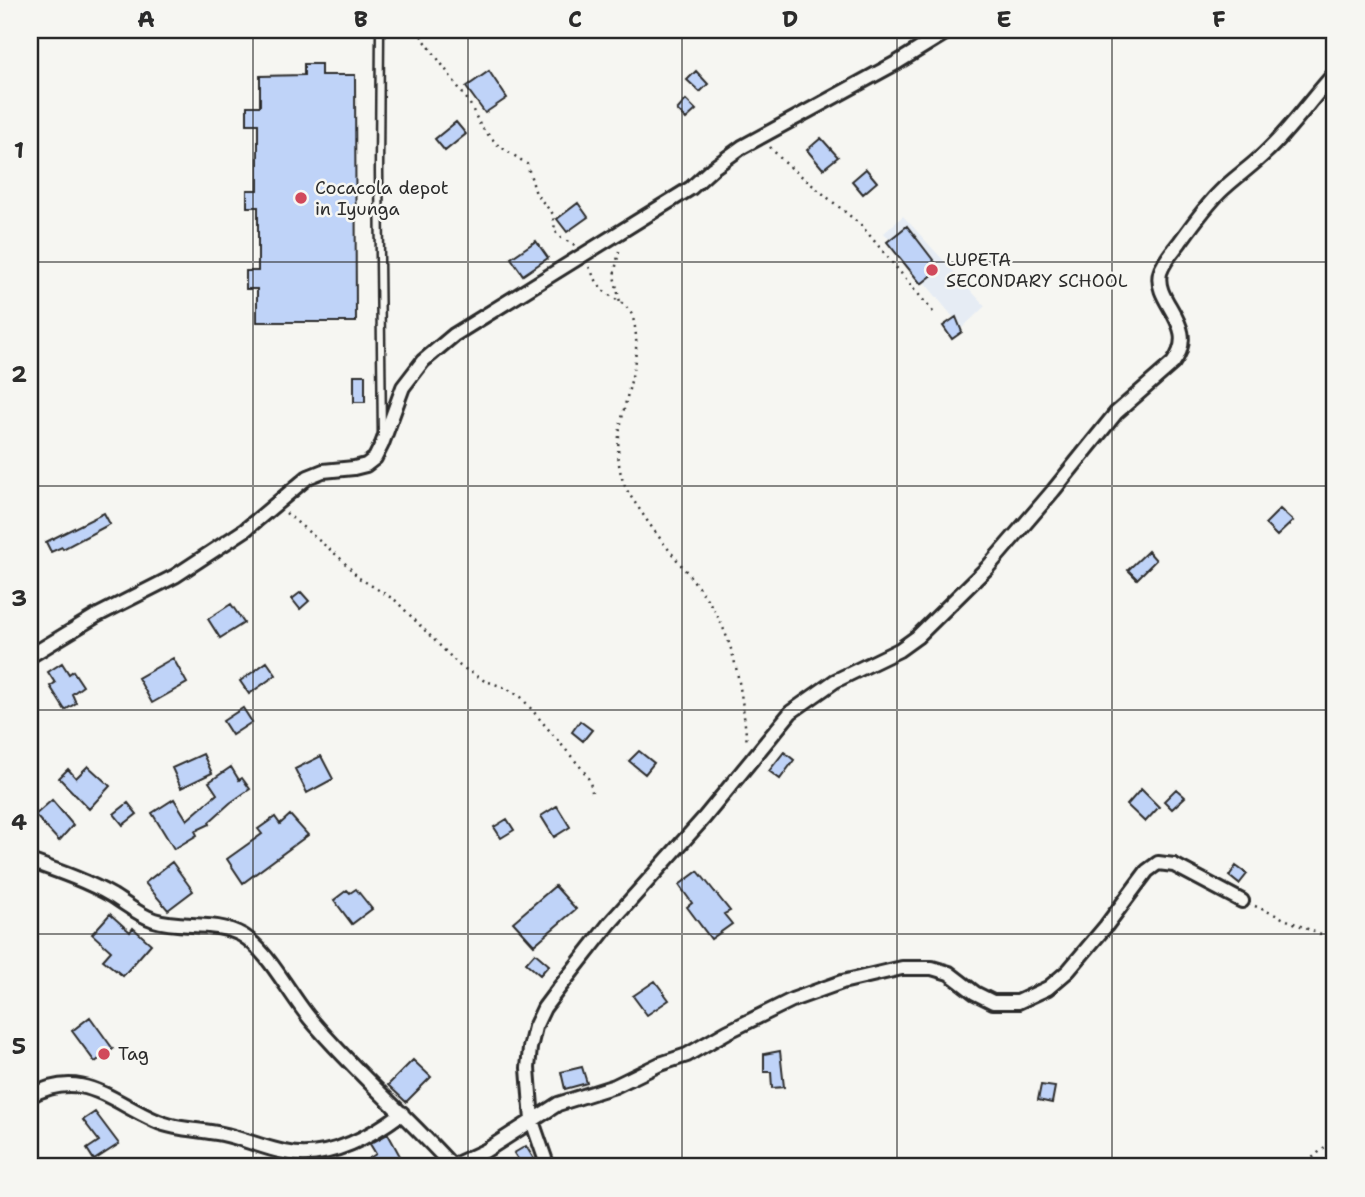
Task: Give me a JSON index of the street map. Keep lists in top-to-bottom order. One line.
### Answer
{"places":["Cocacola depot in Iyunga","LUPETA SECONDARY SCHOOL","Tag"],"grid":{"columns":["A","B","C","D","E","F"],"rows":["1","2","3","4","5"]}}
